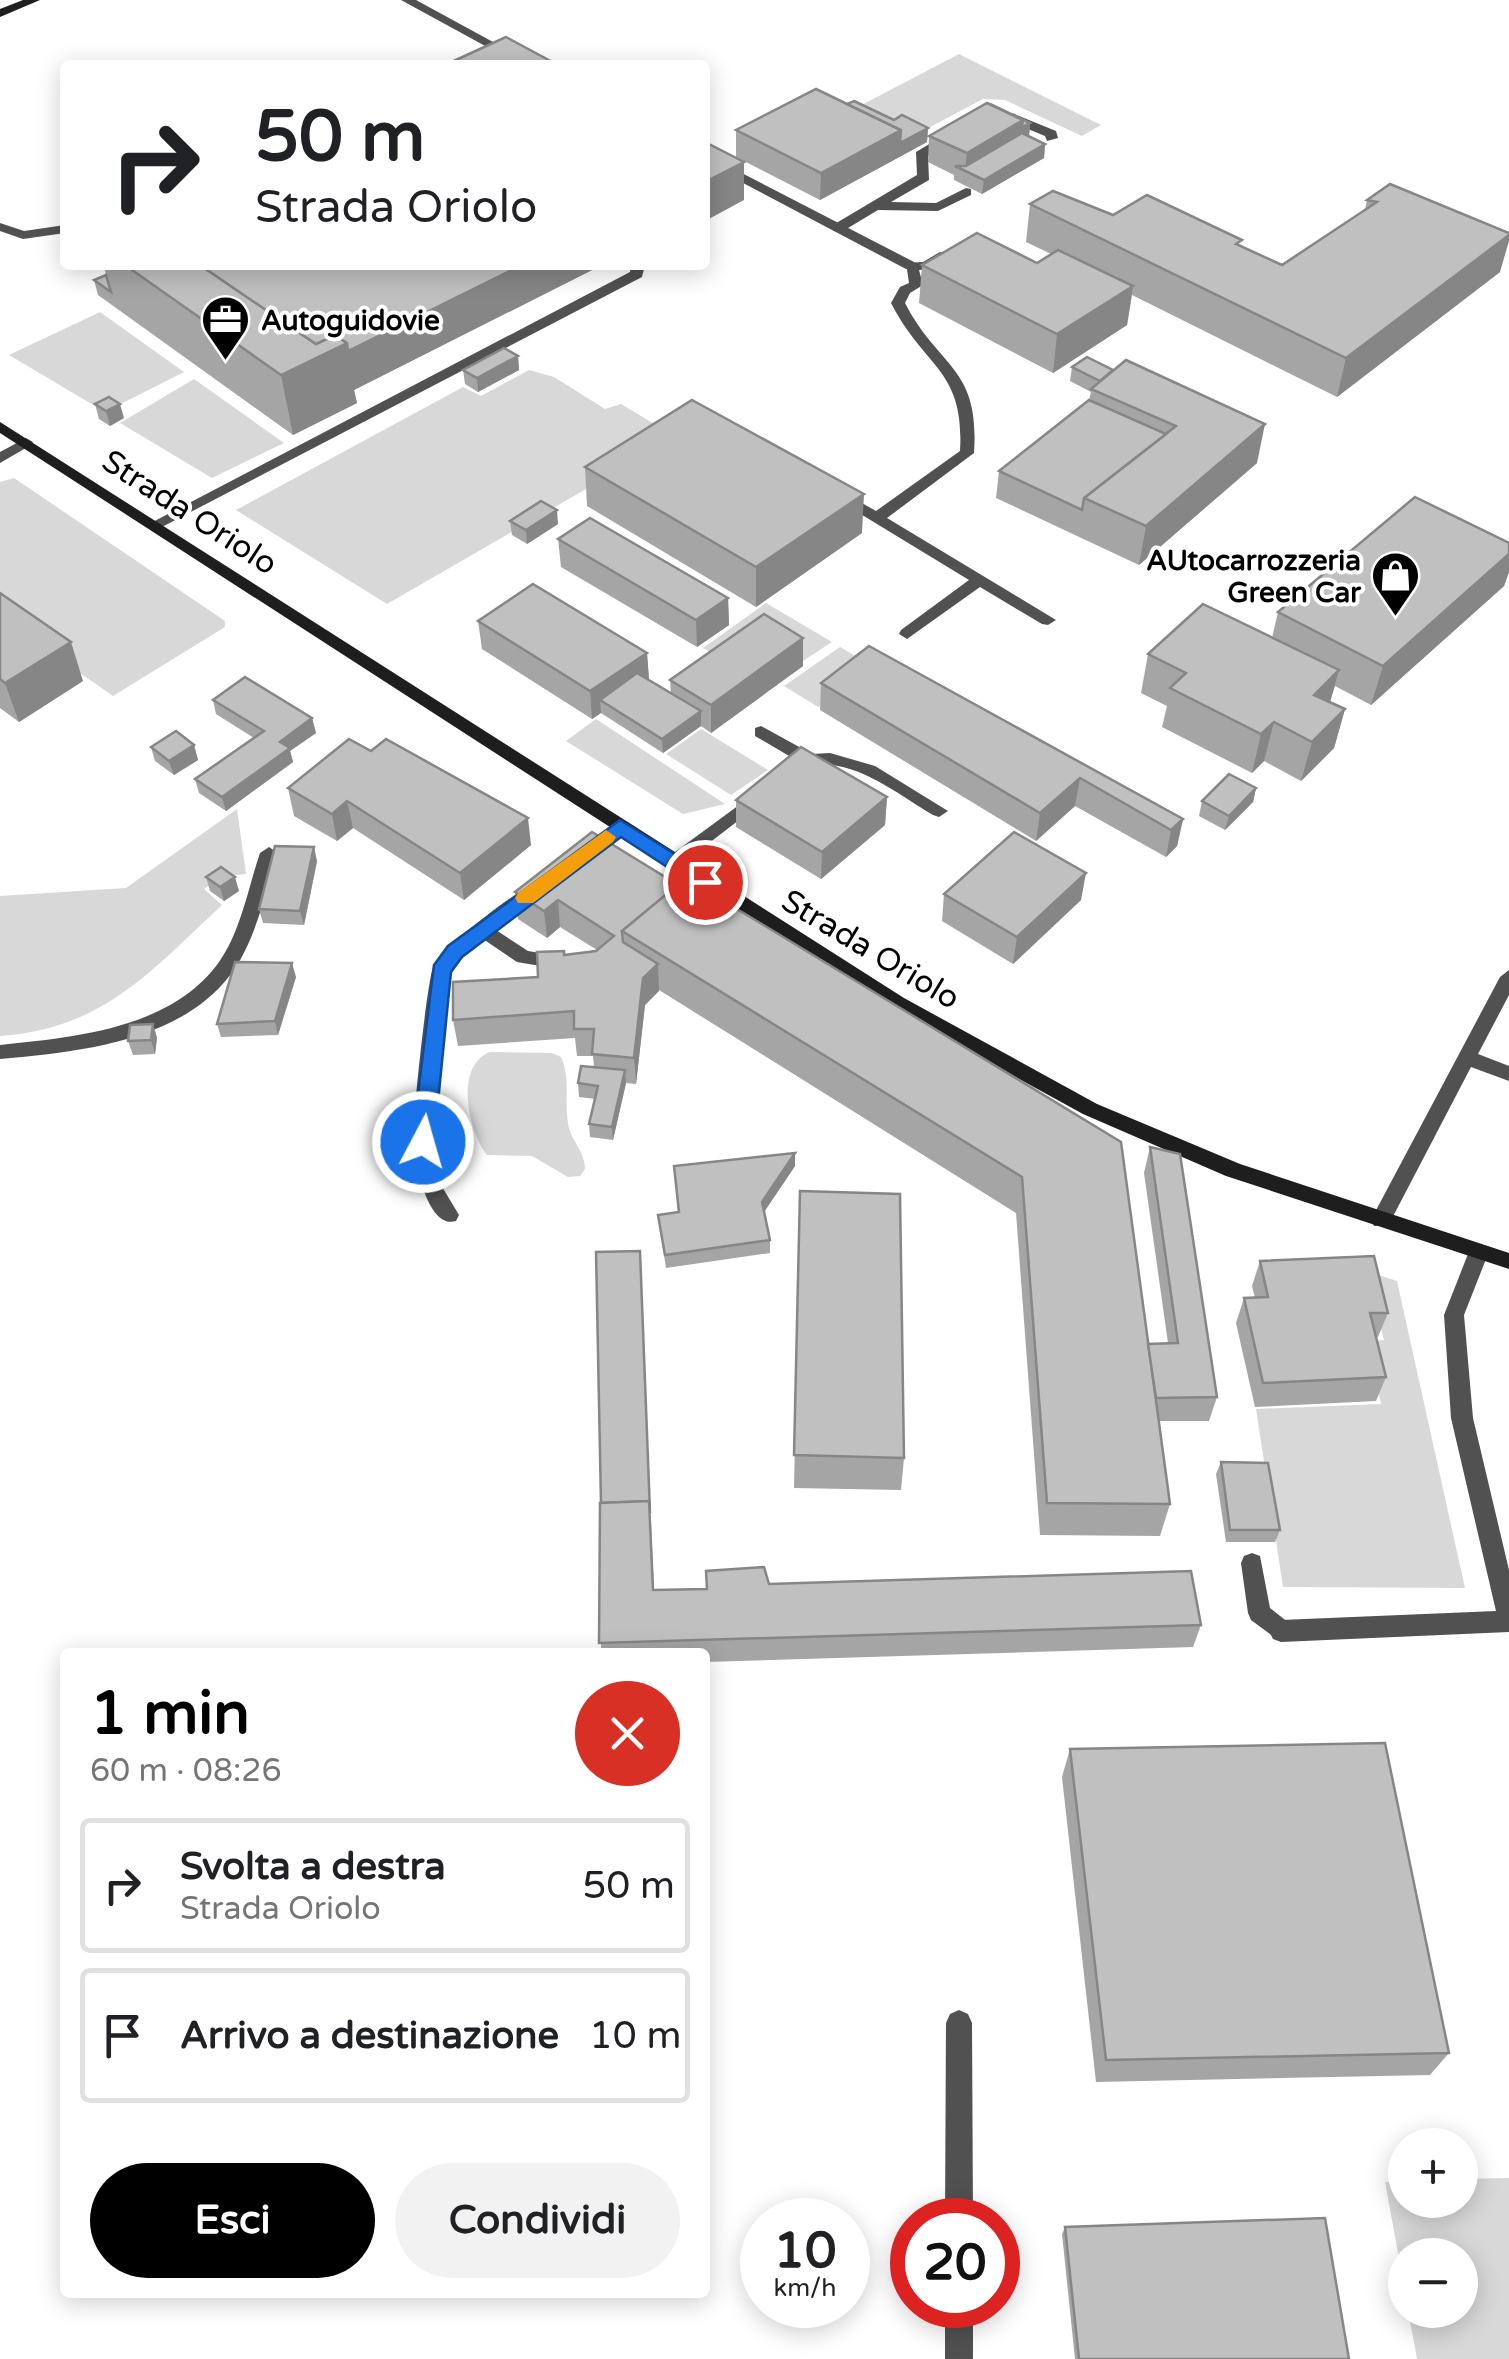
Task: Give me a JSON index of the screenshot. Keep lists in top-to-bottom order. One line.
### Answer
{"streets":{"street":["Strada Oriolo"]},"places":{"office":["Autoguidovie"],"shop":["AUtocarrozzeria Green Car"]},"page":{"turn":["50 m","Strada Oriolo"],"heading":["1 min","60 m · 08:26"],"list":[{"name":"Svolta a destra","note":"Strada Oriolo","value":"50 m"},{"name":"Arrivo a destinazione","value":"10 m"}],"map_buttons":["+","−"],"buttons":["Esci","Condividi"],"speed":"10 km/h","limit":"20"}}
